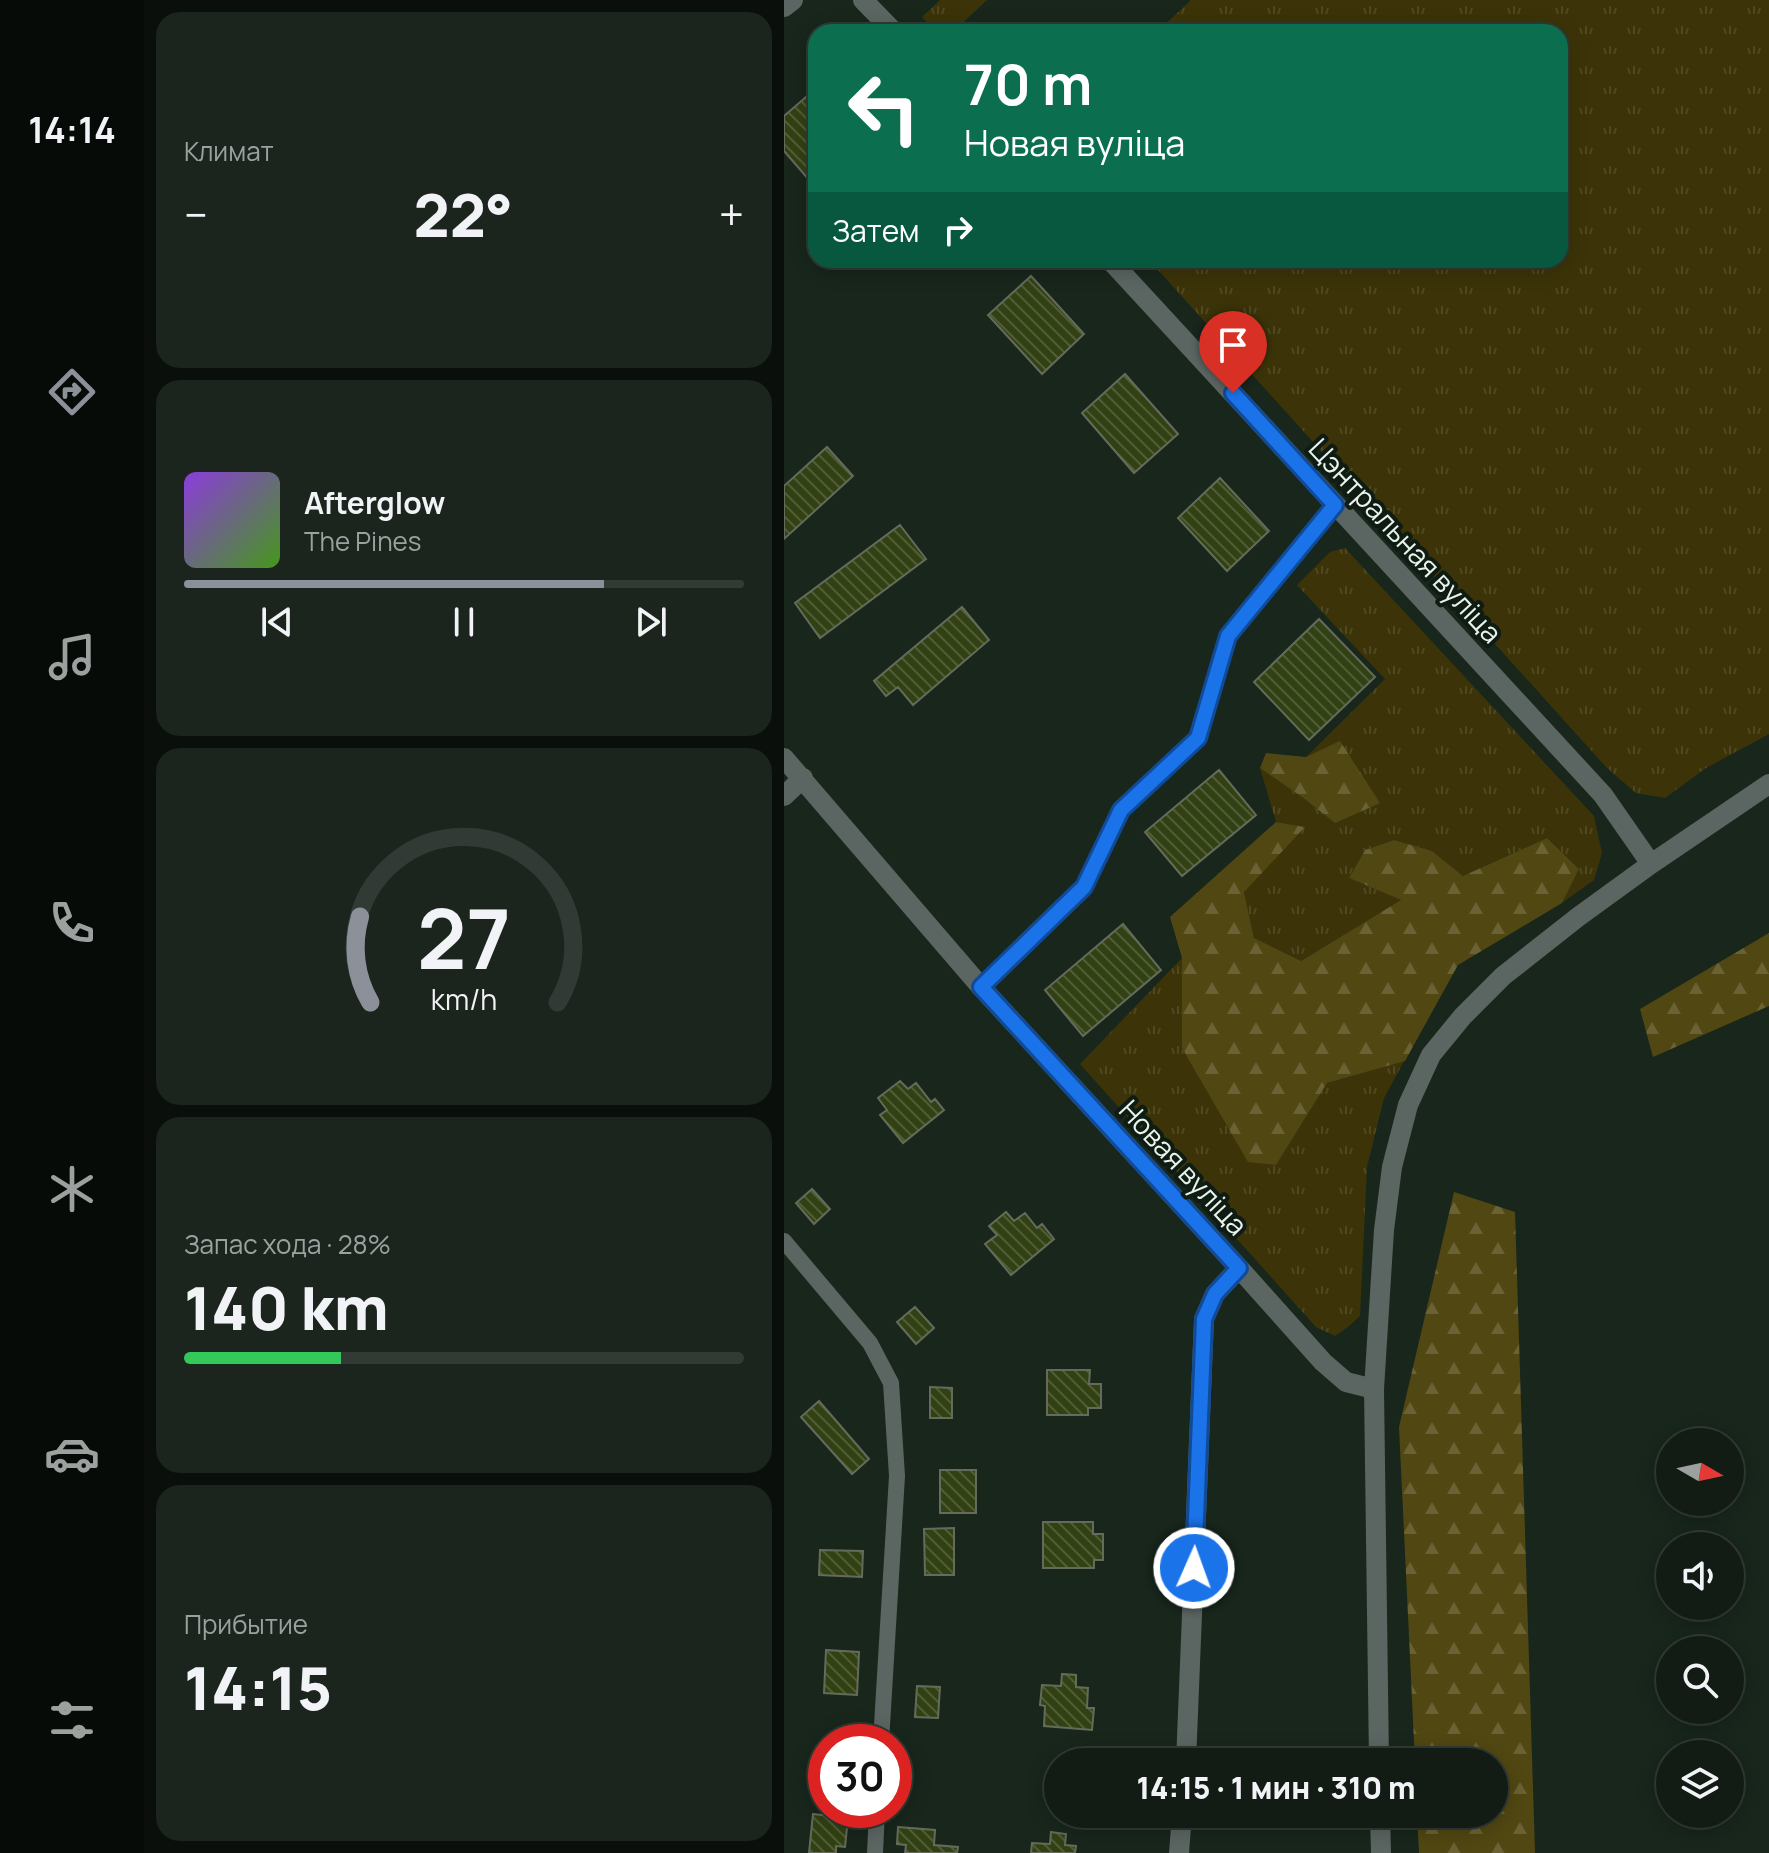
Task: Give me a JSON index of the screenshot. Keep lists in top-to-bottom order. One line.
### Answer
{"streets":{"street":["Цэнтральная вуліца","Новая вуліца"]},"north":"right","page":{"tabs":"14:14","tile":["Климат",["Запас хода · 28%","140 km"],["Прибытие","14:15"]],"turn":["70 m","Новая вуліца"],"heat":["−","22°","+"],"then":"Затем","song":["Afterglow","The Pines"],"limit":"30","trip":"14:15 · 1 мин · 310 m","gauge":["27","km/h"]}}
